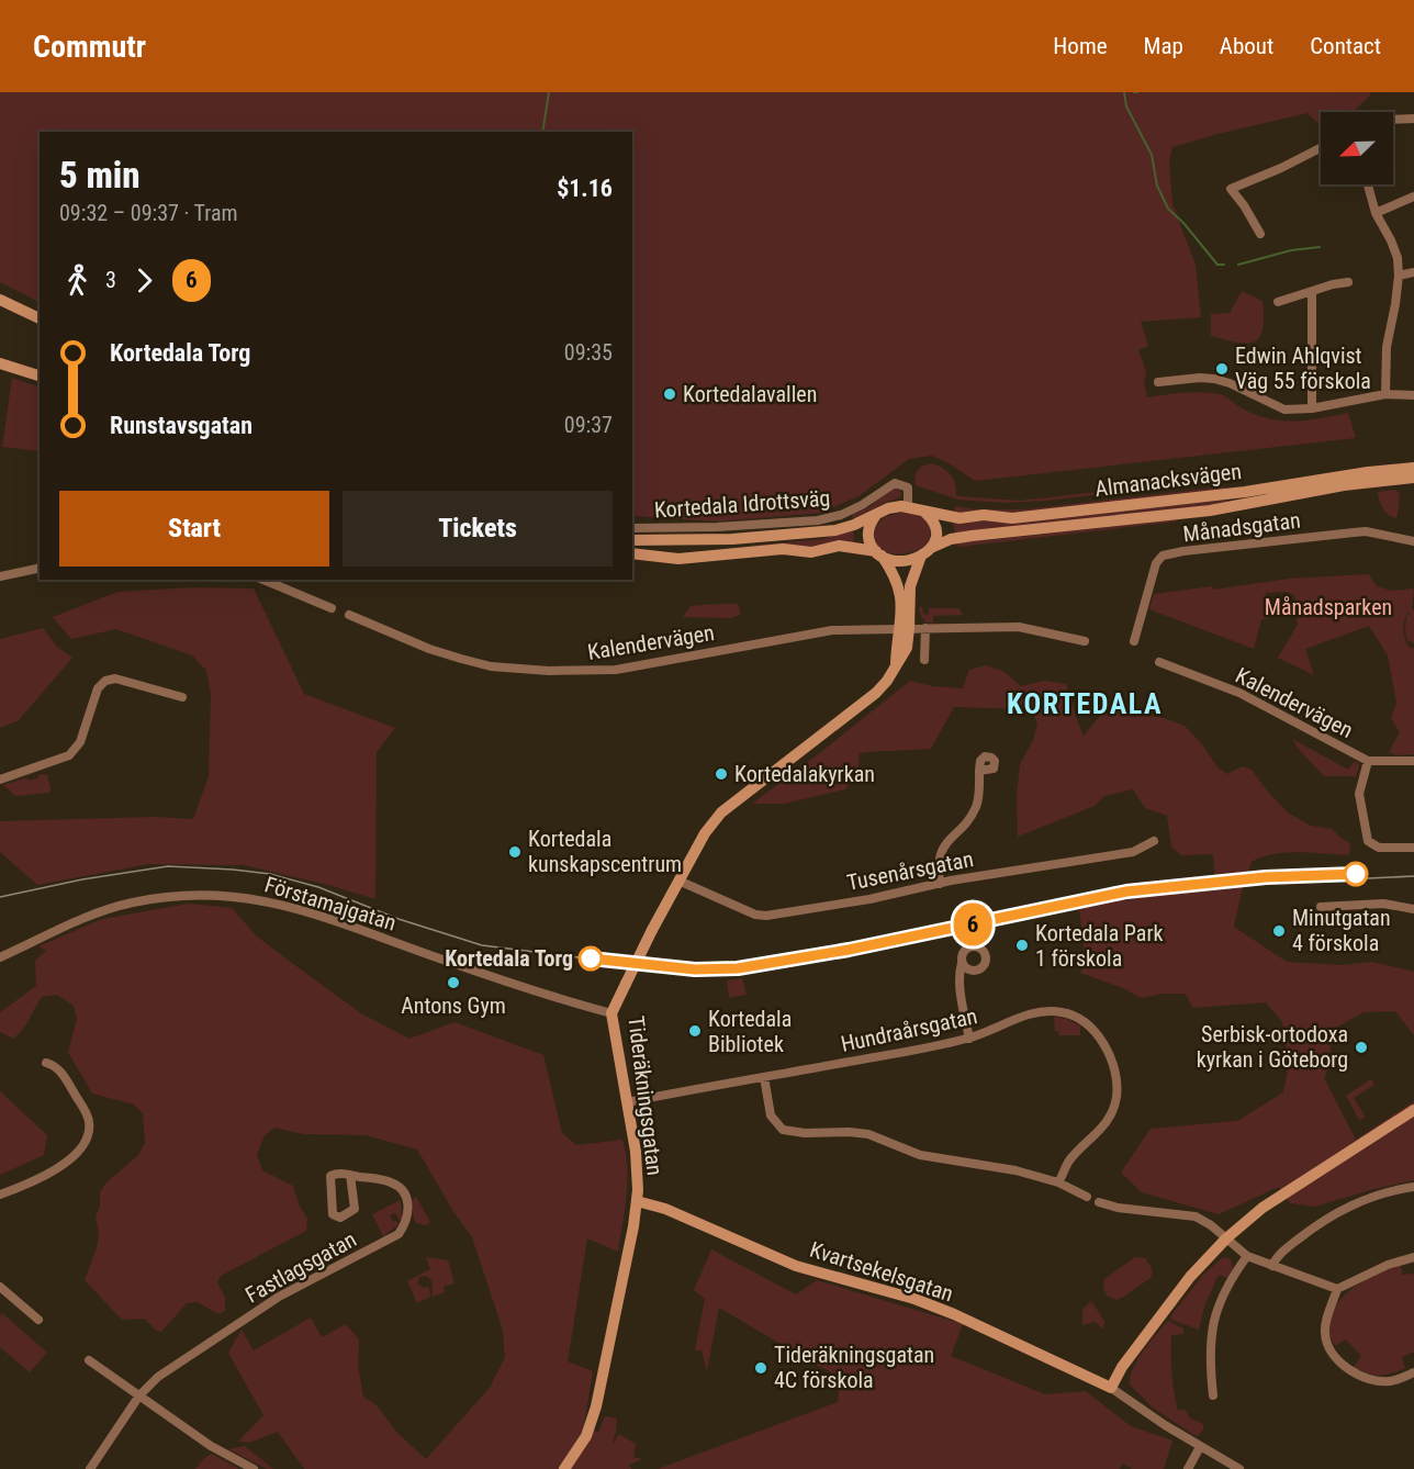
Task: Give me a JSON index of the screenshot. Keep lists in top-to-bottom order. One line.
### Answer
{"streets":{"street":["Almanacksvägen","Kortedala Idrottsväg","Månadsgatan","Kalendervägen","Tusenårsgatan","Förstamajgatan","Hundraårsgatan","Tideräkningsgatan","Fastlagsgatan","Kvartsekelsgatan"]},"crossings":[["Almanacksvägen","Kortedala Idrottsväg"],["Almanacksvägen","Tideräkningsgatan"],["Kortedala Idrottsväg","Tideräkningsgatan"],["Kalendervägen","Tideräkningsgatan"],["Tusenårsgatan","Tideräkningsgatan"],["Förstamajgatan","Tideräkningsgatan"],["Hundraårsgatan","Tideräkningsgatan"],["Tideräkningsgatan","Kvartsekelsgatan"]],"districts":["KORTEDALA"],"parks":["Månadsparken"],"places":["Edwin Ahlqvist Väg 55 förskola","Kortedalavallen","Kortedalakyrkan","Kortedala kunskapscentrum","Minutgatan 4 förskola","Kortedala Park 1 förskola","Kortedala Torg","Antons Gym","Kortedala Bibliotek","Serbisk-ortodoxa kyrkan i Göteborg","Tideräkningsgatan 4C förskola"],"lines":["tram line 6"],"north":"bottom left","page":{"header":"Commutr","nav":["Home","Map","About","Contact"],"on_map":"6","heading":["5 min","09:32 – 09:37 · Tram","$1.16"],"legs":["3","6"],"list":[{"name":"Kortedala Torg","value":"09:35"},{"name":"Runstavsgatan","value":"09:37"}],"buttons":["Start","Tickets"]}}
